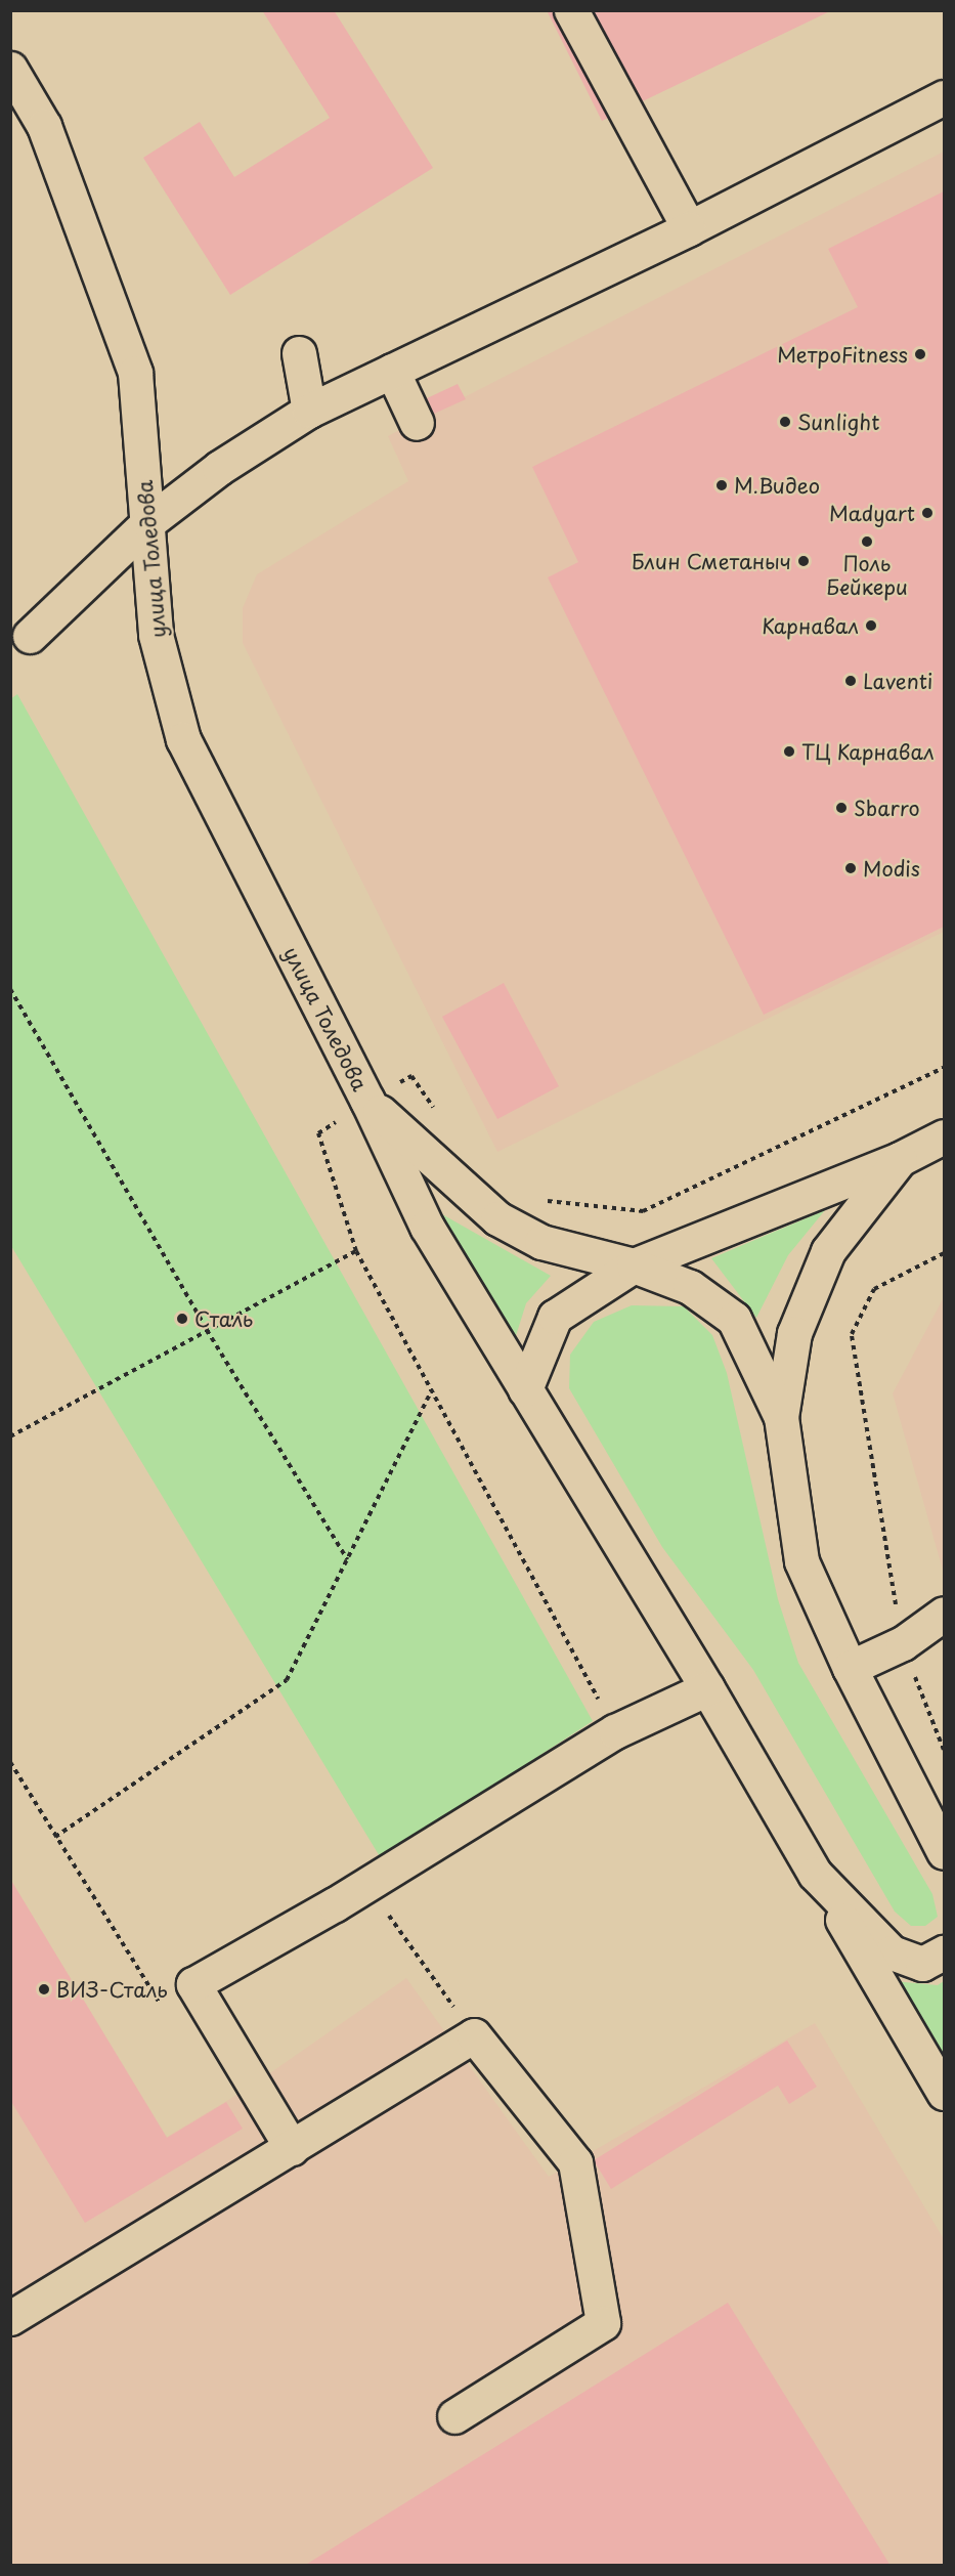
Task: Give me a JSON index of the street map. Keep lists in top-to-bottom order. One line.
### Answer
{"streets":{"street":["улица Толедова"]},"places":["МетроFitness","Sunlight","М.Видео","Madyart","Поль Бейкери","Блин Сметаныч","Карнавал","Laventi","ТЦ Карнавал","Sbarro","Modis","Сталь","ВИЗ-Сталь"]}
